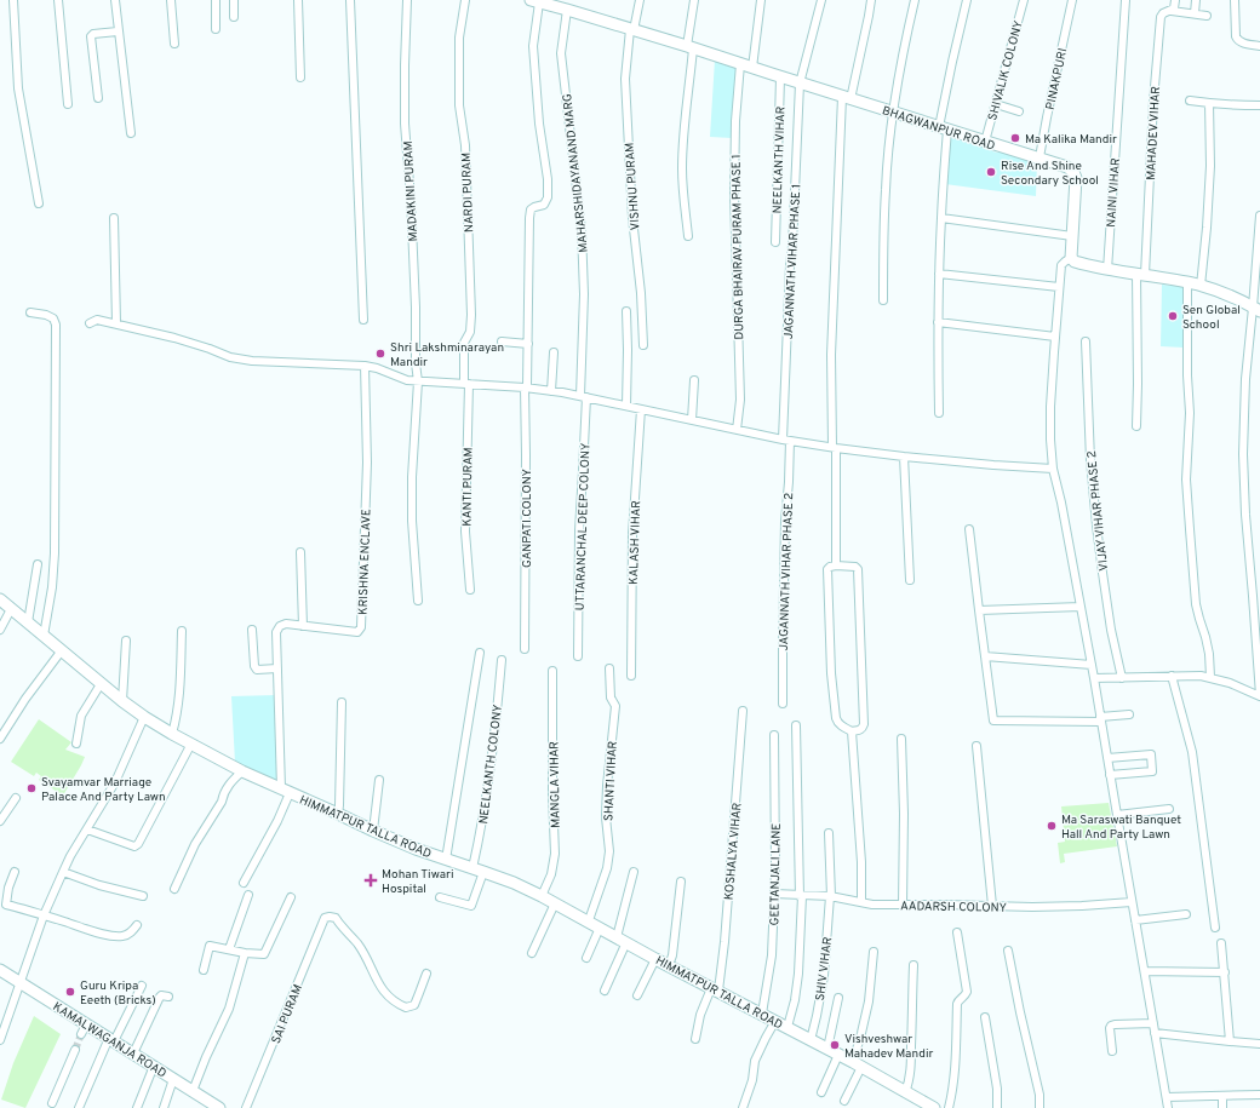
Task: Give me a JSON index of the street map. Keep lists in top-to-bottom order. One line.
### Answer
{"streets":{"street":["SHIVALIK COLONY","PINAKPURI","BHAGWANPUR ROAD","MAHADEV VIHAR","NEELKANTH VIHAR","MAHARSHIDAYANAND MARG","VISHNU PURAM","MADAKINI PURAM","NARDI PURAM","NAINI VIHAR","DURGA BHAIRAV PURAM PHASE 1","JAGANNATH VIHAR PHASE 1","KANTI PURAM","VIJAY VIHAR PHASE 2","GANPATI COLONY","UTTARANCHAL DEEP COLONY","KALASH VIHAR","KRISHNA ENCLAVE","JAGANNATH VIHAR PHASE 2","NEELKANTH COLONY","SHANTI VIHAR","MANGLA VIHAR","HIMMATPUR TALLA ROAD","KOSHALYA VIHAR","GEETANJALI LANE","AADARSH COLONY","SHIV VIHAR","SAI PURAM","KAMALWAGANJA ROAD"]},"crossings":[["SHIVALIK COLONY","BHAGWANPUR ROAD"],["PINAKPURI","BHAGWANPUR ROAD"],["BHAGWANPUR ROAD","NEELKANTH VIHAR"],["BHAGWANPUR ROAD","MAHARSHIDAYANAND MARG"],["BHAGWANPUR ROAD","VISHNU PURAM"],["BHAGWANPUR ROAD","DURGA BHAIRAV PURAM PHASE 1"],["BHAGWANPUR ROAD","JAGANNATH VIHAR PHASE 1"],["BHAGWANPUR ROAD","GANPATI COLONY"],["MAHARSHIDAYANAND MARG","UTTARANCHAL DEEP COLONY"],["NARDI PURAM","KANTI PURAM"],["JAGANNATH VIHAR PHASE 1","JAGANNATH VIHAR PHASE 2"],["KRISHNA ENCLAVE","HIMMATPUR TALLA ROAD"],["NEELKANTH COLONY","HIMMATPUR TALLA ROAD"],["SHANTI VIHAR","HIMMATPUR TALLA ROAD"],["MANGLA VIHAR","HIMMATPUR TALLA ROAD"],["HIMMATPUR TALLA ROAD","KOSHALYA VIHAR"],["HIMMATPUR TALLA ROAD","GEETANJALI LANE"],["HIMMATPUR TALLA ROAD","SHIV VIHAR"],["GEETANJALI LANE","AADARSH COLONY"],["AADARSH COLONY","SHIV VIHAR"]],"places":{"other":["Ma Kalika Mandir","Rise And Shine Secondary School","Sen Global School","Shri Lakshminarayan Mandir","Svayamvar Marriage Palace And Party Lawn","Ma Saraswati Banquet Hall And Party Lawn","Guru Kripa Eeeth (Bricks)","Vishveshwar Mahadev Mandir"],"health":["Mohan Tiwari Hospital"]}}
